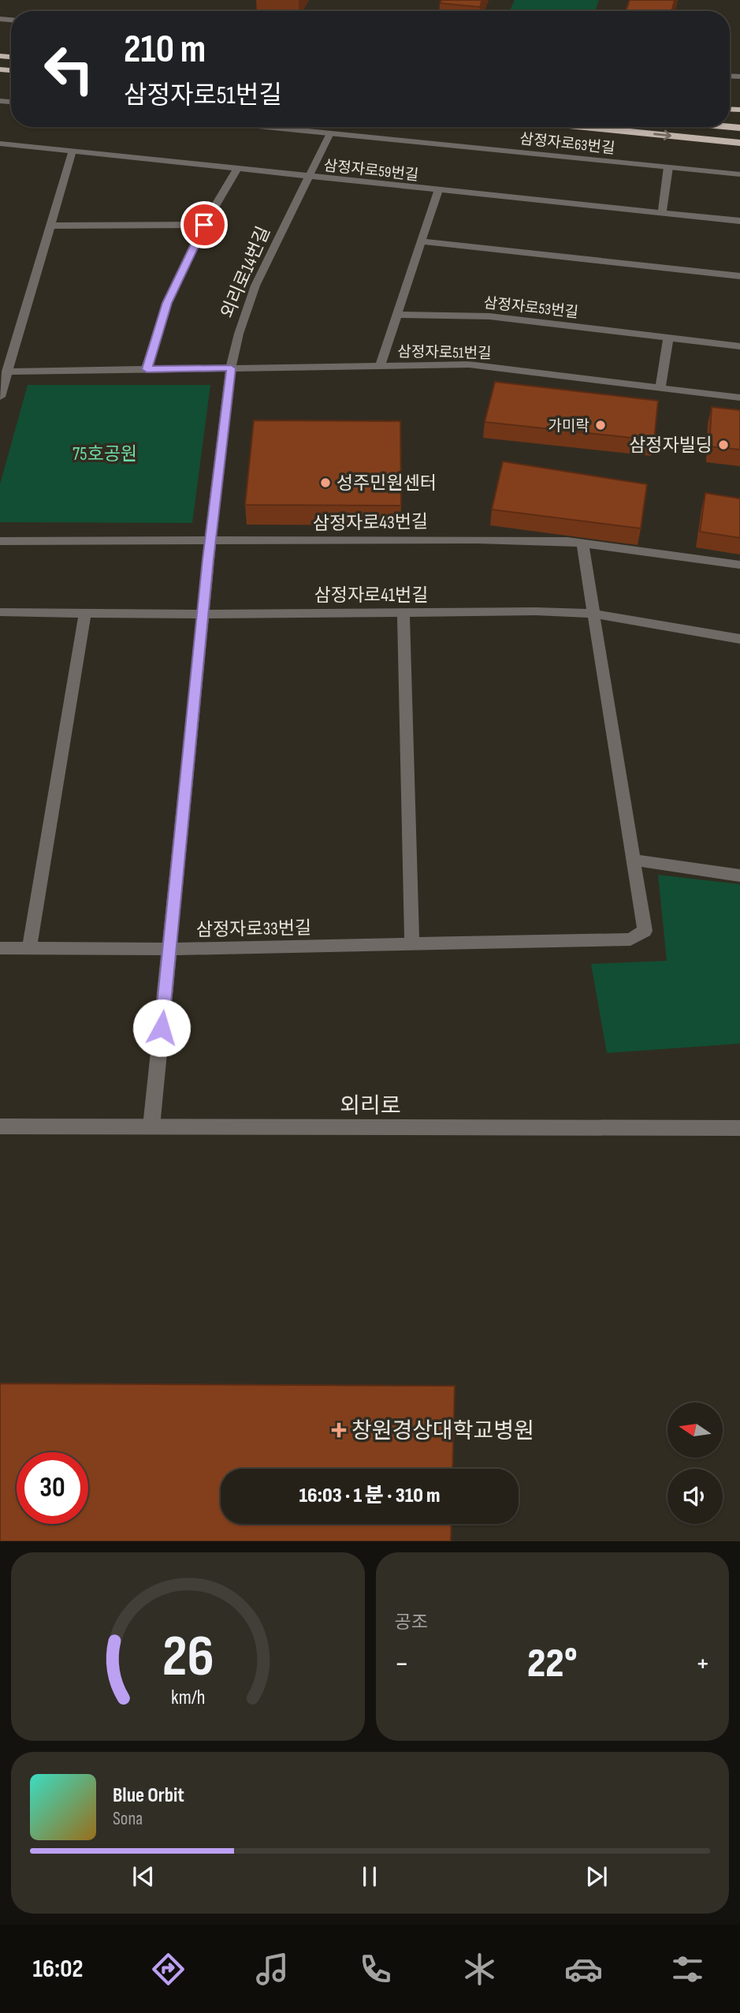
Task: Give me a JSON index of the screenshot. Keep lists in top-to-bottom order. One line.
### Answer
{"streets":{"street":["삼정자로63번길","삼정자로59번길","외리로14번길","삼정자로53번길","삼정자로51번길","삼정자로43번길","삼정자로41번길","삼정자로33번길","외리로"]},"crossings":[["삼정자로63번길","외리로14번길"],["삼정자로59번길","외리로14번길"],["외리로14번길","삼정자로51번길"],["외리로14번길","삼정자로43번길"],["외리로14번길","삼정자로41번길"],["외리로14번길","삼정자로33번길"],["외리로14번길","외리로"],["삼정자로43번길","삼정자로33번길"],["삼정자로41번길","삼정자로33번길"]],"parks":["75호공원"],"places":{"other":["가미락","삼정자빌딩","성주민원센터"],"health":["창원경상대학교병원"]},"north":"left","page":{"turn":["210 m","삼정자로51번길"],"limit":"30","trip":"16:03 · 1 분 · 310 m","tile":"공조","heat":["−","22°","+"],"song":["Blue Orbit","Sona"],"tabs":"16:02","gauge":["26","km/h"]}}
